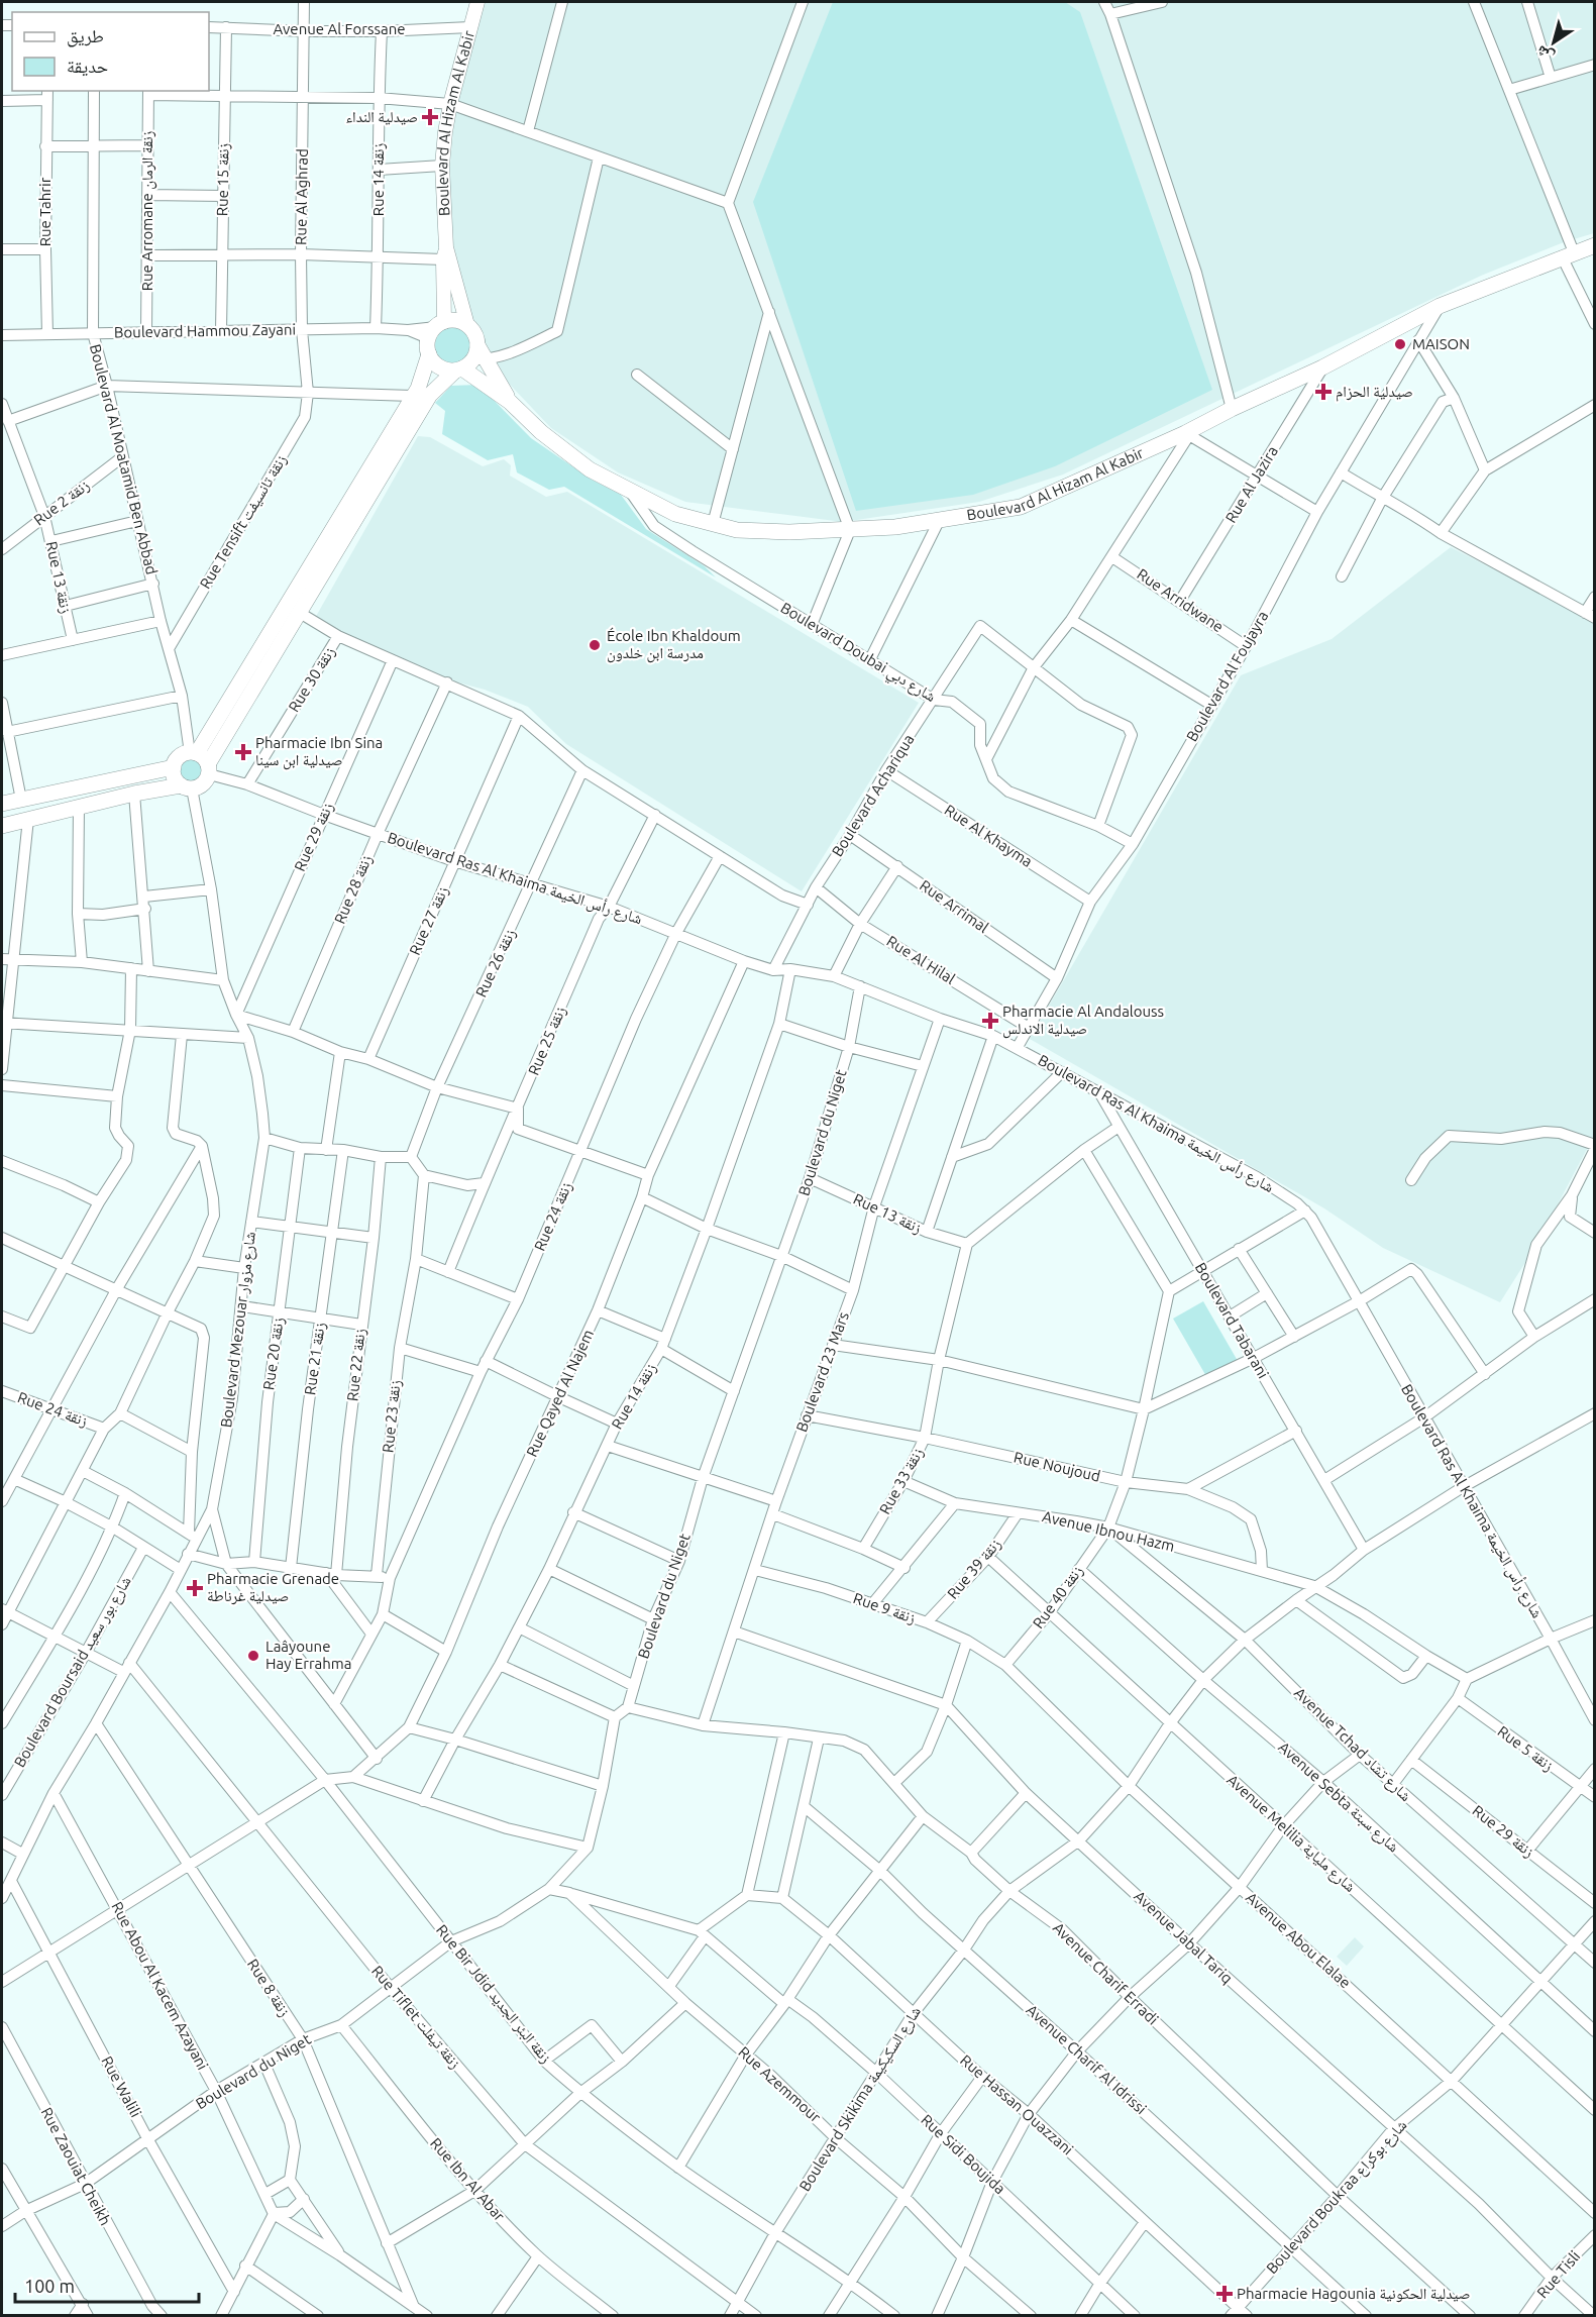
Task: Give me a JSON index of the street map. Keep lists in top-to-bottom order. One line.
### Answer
{"streets":{"main road":["Boulevard Al Hizam Al Kabir"],"street":["Avenue Al Forssane","Rue 15 زنقة","Rue 14 زنقة","Rue Al Aghrad","Rue Arromane زنقة الرمان","Rue Tahrir","Boulevard Hammou Zayani","Boulevard Al Moatamid Ben Abbad","Rue Al Jazira","Rue 2 زنقة","Rue Tensift زنقة تانسيفت","Rue 13 زنقة","Rue Arridwane","Boulevard Doubai شارع دبي","Boulevard Al Foujayra","Rue 30 زنقة","Boulevard Achariqua","Rue Al Khayma","Rue 29 زنقة","Boulevard Ras Al Khaima شارع رأس الخيمة","Rue 28 زنقة","Rue Arrimal","Rue 27 زنقة","Rue Al Hilal","Rue 26 زنقة","Rue 25 زنقة","Boulevard du Niget","Rue 24 زنقة","Boulevard Tabarani","Boulevard Mezouar شارع مزوار","Rue 20 زنقة","Rue 21 زنقة","Rue 22 زنقة","Boulevard 23 Mars","Rue Qayed Al Najem","Rue 23 زنقة","Rue Noujoud","Rue 33 زنقة","Avenue Ibnou Hazm","Rue 39 زنقة","Rue 40 زنقة","Rue 9 زنقة","Boulevard Boursaid شارع بور سعيد","Avenue Tchad شارع تشاد","Rue 5 زنقة","Avenue Sebta شارع سبتة","Avenue Melilia شارع ملياية","Avenue Jabal Tariq","Avenue Abou Elalae","Avenue Charif Erradi","Rue Abou Al Kacem Azayani","Rue 8 زنقة","Rue Bir Jdid زنقة البئر الجديد","Rue Tiflet زنقة تيفلت","Avenue Charif Al Idrissi","Rue Azemmour","Rue Walili","Boulevard Skikima شارع السكيكيمة","Rue Hassan Ouazzani","Rue Sidi Boujida","Rue Zaouiat Cheikh","Rue Ibn Al Abar","Boulevard Boukraa شارع بوكراع","Rue Tisli"]},"crossings":[["Avenue Al Forssane","Boulevard Al Hizam Al Kabir"],["Avenue Al Forssane","Rue 15 زنقة"],["Avenue Al Forssane","Rue 14 زنقة"],["Avenue Al Forssane","Rue Al Aghrad"],["Boulevard Al Hizam Al Kabir","Boulevard Hammou Zayani"],["Boulevard Al Hizam Al Kabir","Rue Al Jazira"],["Boulevard Al Hizam Al Kabir","Boulevard Doubai شارع دبي"],["Boulevard Al Hizam Al Kabir","Boulevard Al Foujayra"],["Rue 15 زنقة","Boulevard Hammou Zayani"],["Rue 14 زنقة","Boulevard Hammou Zayani"],["Rue 14 زنقة","Boulevard Ras Al Khaima شارع رأس الخيمة"],["Rue Al Aghrad","Boulevard Hammou Zayani"],["Rue Al Aghrad","Rue Tensift زنقة تانسيفت"],["Rue Arromane زنقة الرمان","Boulevard Hammou Zayani"],["Rue Tahrir","Boulevard Hammou Zayani"],["Boulevard Hammou Zayani","Boulevard Al Moatamid Ben Abbad"],["Boulevard Al Moatamid Ben Abbad","Rue 2 زنقة"],["Boulevard Al Moatamid Ben Abbad","Rue Tensift زنقة تانسيفت"],["Boulevard Al Moatamid Ben Abbad","Boulevard Ras Al Khaima شارع رأس الخيمة"],["Boulevard Al Moatamid Ben Abbad","Boulevard Mezouar شارع مزوار"],["Rue Al Jazira","Rue Arridwane"],["Rue 2 زنقة","Rue 13 زنقة"],["Rue 13 زنقة","Boulevard du Niget"],["Rue 13 زنقة","Boulevard 23 Mars"],["Rue 13 زنقة","Rue 33 زنقة"],["Rue Arridwane","Boulevard Al Foujayra"],["Boulevard Doubai شارع دبي","Boulevard Al Foujayra"],["Boulevard Doubai شارع دبي","Boulevard Achariqua"],["Boulevard Al Foujayra","Rue Al Khayma"],["Boulevard Al Foujayra","Boulevard Ras Al Khaima شارع رأس الخيمة"],["Boulevard Al Foujayra","Rue Arrimal"],["Boulevard Al Foujayra","Rue Al Hilal"],["Rue 30 زنقة","Boulevard Ras Al Khaima شارع رأس الخيمة"],["Boulevard Achariqua","Rue Al Khayma"],["Boulevard Achariqua","Boulevard Ras Al Khaima شارع رأس الخيمة"],["Boulevard Achariqua","Rue Arrimal"],["Boulevard Achariqua","Rue Al Hilal"],["Rue 29 زنقة","Boulevard Ras Al Khaima شارع رأس الخيمة"],["Rue 29 زنقة","Boulevard Mezouar شارع مزوار"],["Boulevard Ras Al Khaima شارع رأس الخيمة","Rue 28 زنقة"],["Boulevard Ras Al Khaima شارع رأس الخيمة","Rue 27 زنقة"],["Boulevard Ras Al Khaima شارع رأس الخيمة","Rue 26 زنقة"],["Boulevard Ras Al Khaima شارع رأس الخيمة","Rue 25 زنقة"],["Boulevard Ras Al Khaima شارع رأس الخيمة","Boulevard du Niget"],["Boulevard Ras Al Khaima شارع رأس الخيمة","Rue 24 زنقة"],["Boulevard Ras Al Khaima شارع رأس الخيمة","Boulevard Tabarani"],["Boulevard Ras Al Khaima شارع رأس الخيمة","Boulevard Mezouar شارع مزوار"],["Boulevard Ras Al Khaima شارع رأس الخيمة","Boulevard 23 Mars"],["Boulevard Ras Al Khaima شارع رأس الخيمة","Rue Qayed Al Najem"],["Boulevard Ras Al Khaima شارع رأس الخيمة","Boulevard Skikima شارع السكيكيمة"],["Boulevard du Niget","Avenue Charif Erradi"],["Boulevard du Niget","Rue Abou Al Kacem Azayani"],["Boulevard du Niget","Rue 8 زنقة"],["Boulevard du Niget","Rue Bir Jdid زنقة البئر الجديد"],["Boulevard du Niget","Rue Tiflet زنقة تيفلت"],["Boulevard du Niget","Rue Walili"],["Boulevard du Niget","Rue Zaouiat Cheikh"],["Boulevard du Niget","Rue Ibn Al Abar"],["Boulevard Tabarani","Boulevard Skikima شارع السكيكيمة"],["Boulevard Mezouar شارع مزوار","Rue Abou Al Kacem Azayani"],["Boulevard Mezouar شارع مزوار","Rue 8 زنقة"],["Boulevard Mezouar شارع مزوار","Rue Bir Jdid زنقة البئر الجديد"],["Boulevard Mezouar شارع مزوار","Rue Tiflet زنقة تيفلت"],["Boulevard Mezouar شارع مزوار","Rue Walili"],["Boulevard 23 Mars","Rue Noujoud"],["Boulevard 23 Mars","Rue 9 زنقة"],["Boulevard 23 Mars","Avenue Jabal Tariq"],["Boulevard 23 Mars","Avenue Charif Erradi"],["Rue Noujoud","Rue 33 زنقة"],["Rue Noujoud","Avenue Ibnou Hazm"],["Rue Noujoud","Rue 40 زنقة"],["Rue 33 زنقة","Avenue Ibnou Hazm"],["Avenue Ibnou Hazm","Rue 39 زنقة"],["Avenue Ibnou Hazm","Rue 40 زنقة"],["Avenue Ibnou Hazm","Avenue Tchad شارع تشاد"],["Avenue Ibnou Hazm","Boulevard Skikima شارع السكيكيمة"],["Rue 39 زنقة","Rue 9 زنقة"],["Rue 39 زنقة","Avenue Melilia شارع ملياية"],["Rue 40 زنقة","Rue 9 زنقة"],["Rue 40 زنقة","Avenue Tchad شارع تشاد"],["Rue 40 زنقة","Avenue Sebta شارع سبتة"],["Rue 40 زنقة","Avenue Melilia شارع ملياية"],["Rue 40 زنقة","Avenue Abou Elalae"],["Rue 9 زنقة","Avenue Abou Elalae"],["Avenue Tchad شارع تشاد","Boulevard Skikima شارع السكيكيمة"],["Avenue Tchad شارع تشاد","Boulevard Boukraa شارع بوكراع"],["Avenue Sebta شارع سبتة","Boulevard Skikima شارع السكيكيمة"],["Avenue Sebta شارع سبتة","Boulevard Boukraa شارع بوكراع"],["Avenue Melilia شارع ملياية","Boulevard Skikima شارع السكيكيمة"],["Avenue Melilia شارع ملياية","Boulevard Boukraa شارع بوكراع"],["Avenue Jabal Tariq","Boulevard Skikima شارع السكيكيمة"],["Avenue Jabal Tariq","Boulevard Boukraa شارع بوكراع"],["Avenue Jabal Tariq","Rue Tisli"],["Avenue Abou Elalae","Boulevard Skikima شارع السكيكيمة"],["Avenue Abou Elalae","Boulevard Boukraa شارع بوكراع"],["Avenue Charif Erradi","Boulevard Skikima شارع السكيكيمة"],["Avenue Charif Erradi","Boulevard Boukraa شارع بوكراع"],["Rue Bir Jdid زنقة البئر الجديد","Boulevard Skikima شارع السكيكيمة"],["Rue Tiflet زنقة تيفلت","Boulevard Skikima شارع السكيكيمة"],["Avenue Charif Al Idrissi","Boulevard Skikima شارع السكيكيمة"],["Avenue Charif Al Idrissi","Boulevard Boukraa شارع بوكراع"],["Rue Azemmour","Boulevard Skikima شارع السكيكيمة"],["Rue Azemmour","Rue Sidi Boujida"],["Boulevard Skikima شارع السكيكيمة","Rue Hassan Ouazzani"],["Boulevard Skikima شارع السكيكيمة","Rue Sidi Boujida"],["Rue Hassan Ouazzani","Boulevard Boukraa شارع بوكراع"]],"places":{"health":["صيدلية النداء","صيدلية الحزام","Pharmacie Ibn Sina صيدلية ابن سينا","Pharmacie Al Andalouss صيدلية الاندلس","Pharmacie Grenade صيدلية غرناطة","Pharmacie Hagounia صيدلية الحكونية"],"other":["MAISON","École Ibn Khaldoum مدرسة ابن خلدون","Laâyoune Hay Errahma"]},"legend":["طريق","حديقة"],"scale_bar":"100 m","north":"bottom left"}
